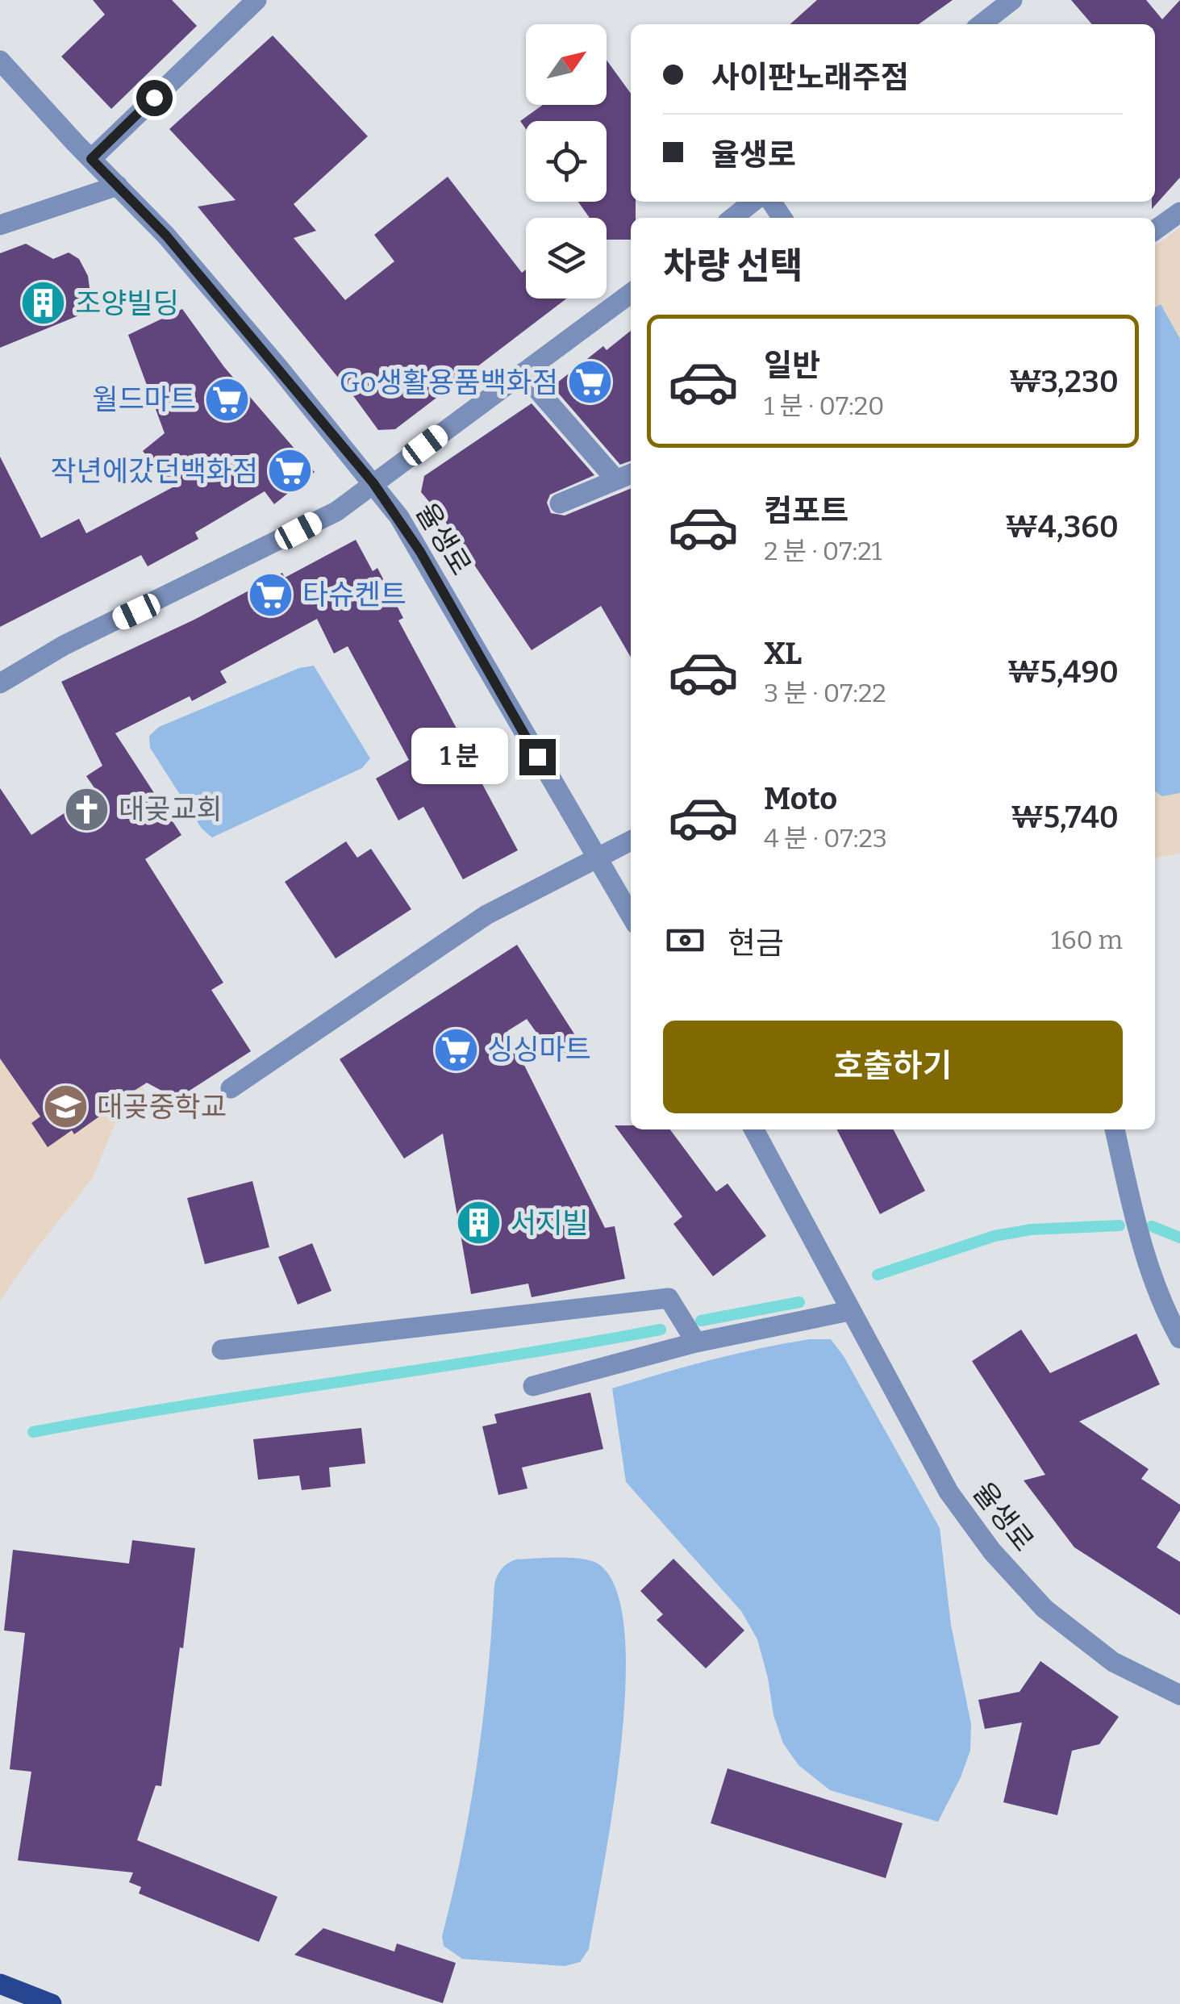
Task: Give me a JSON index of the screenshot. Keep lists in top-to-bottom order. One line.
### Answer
{"streets":{"street":["율생로"]},"places":{"building":["조양빌딩","서지빌"],"supermarket":["Go생활용품백화점","월드마트","작년에갔던백화점","타슈켄트","싱싱마트"],"church":["대곶교회"],"school or university":["대곶중학교"]},"north":"top right","page":{"banner":["사이판노래주점","율생로"],"heading":"차량 선택","list":[{"name":"일반","note":"1 분 · 07:20","value":"₩3,230"},{"name":"컴포트","note":"2 분 · 07:21","value":"₩4,360"},{"name":"XL","note":"3 분 · 07:22","value":"₩5,490"},{"name":"Moto","note":"4 분 · 07:23","value":"₩5,740"}],"bubble":"1 분","pay":["현금","160 m"],"buttons":"호출하기"}}
